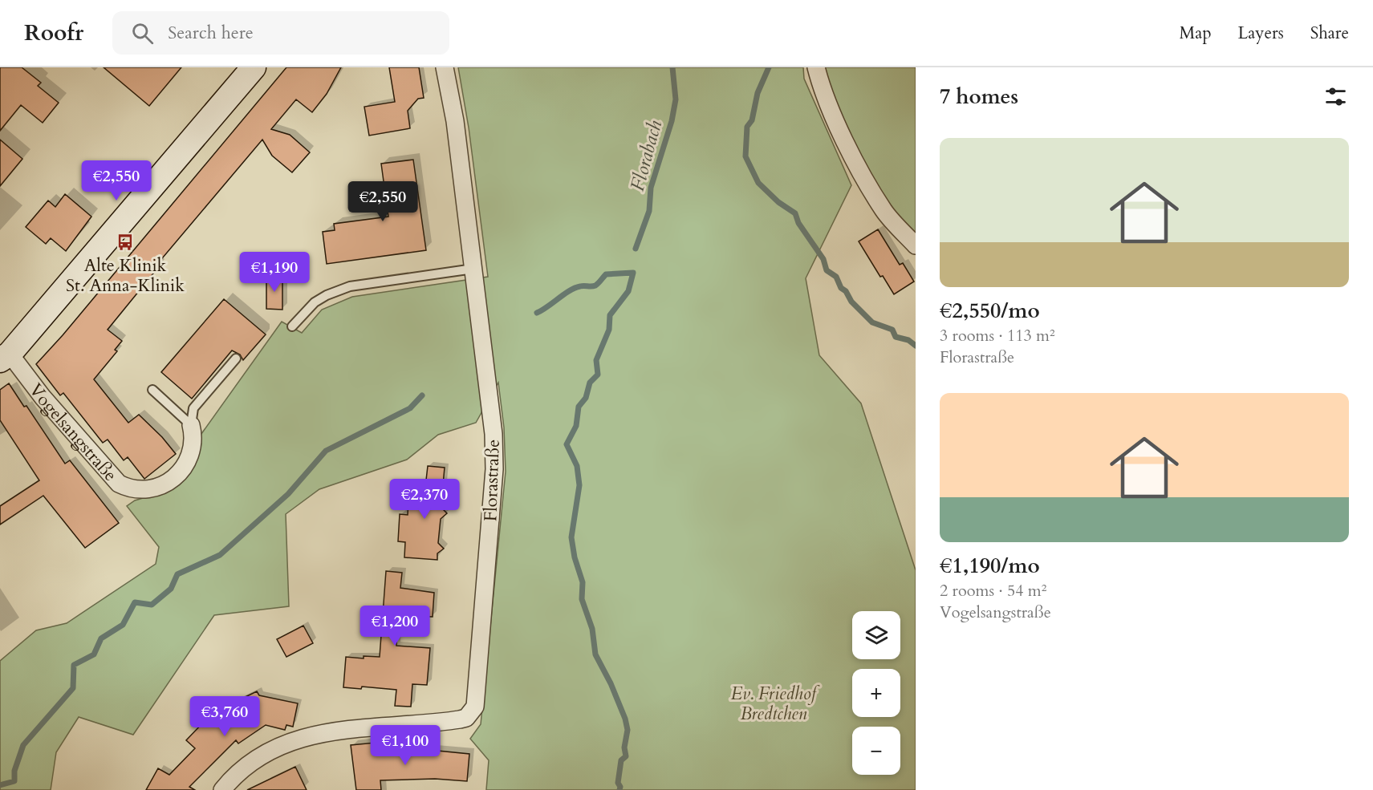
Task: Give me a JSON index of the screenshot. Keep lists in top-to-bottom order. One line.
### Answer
{"streets":{"street":["Vogelsangstraße","Florastraße"]},"water":["Florabach"],"parks":["Ev. Friedhof Bredtchen"],"places":{"bus stop":["Alte Klinik St. Anna-Klinik"]},"page":{"header":"Roofr","search":"Search here","nav":["Map","Layers","Share"],"heading":"7 homes","list":[{"name":"€2,550/mo","note":"3 rooms · 113 m² · Florastraße"},{"name":"€1,190/mo","note":"2 rooms · 54 m² · Vogelsangstraße"}],"price":["€2,550","€2,550","€1,190","€2,370","€1,200","€3,760","€1,100"],"map_buttons":["+","−"]}}
